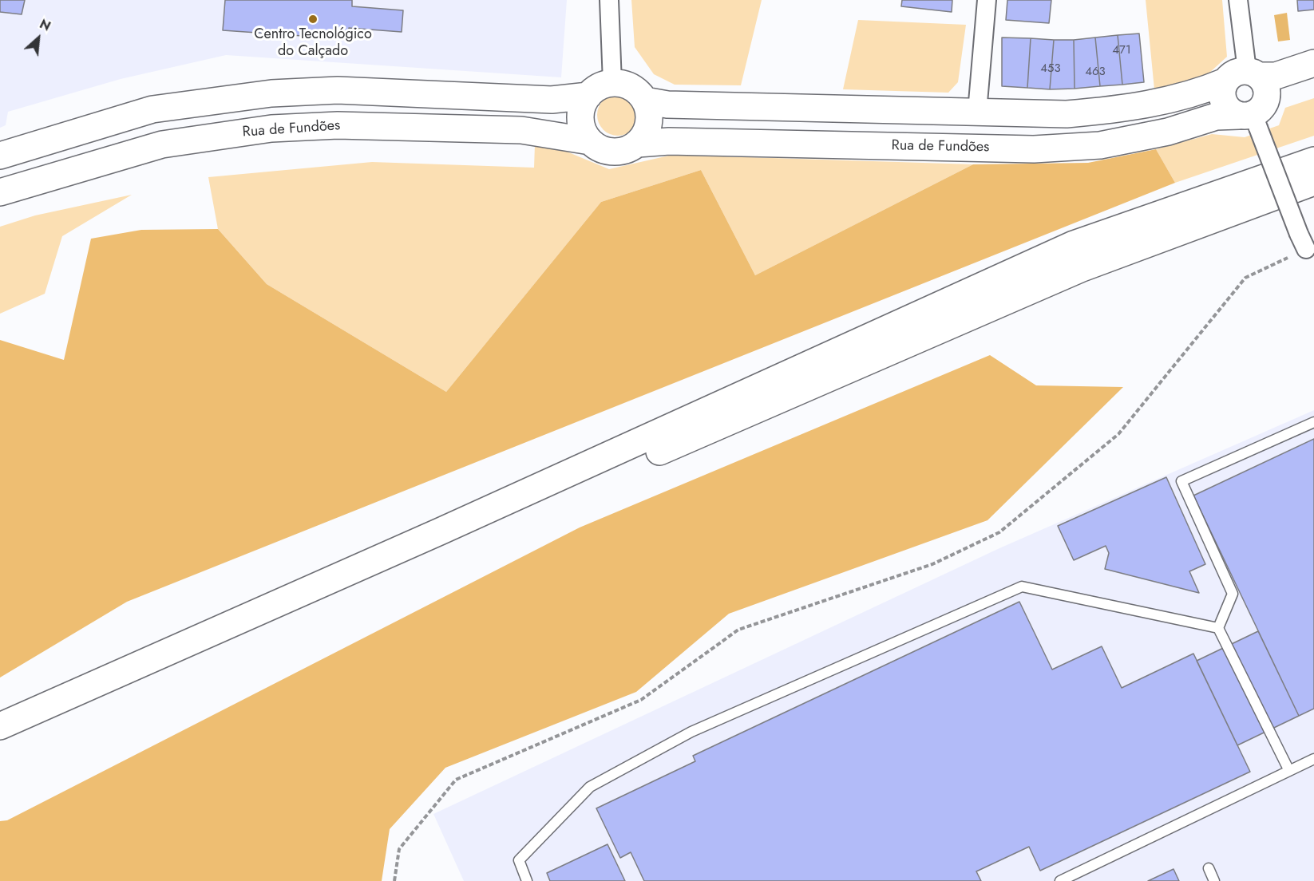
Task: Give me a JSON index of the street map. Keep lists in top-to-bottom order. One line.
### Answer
{"streets":{"main road":["Rua de Fundões"]},"places":["Centro Tecnológico do Calçado"],"house_numbers":["471","453","463"],"north":"top right"}
